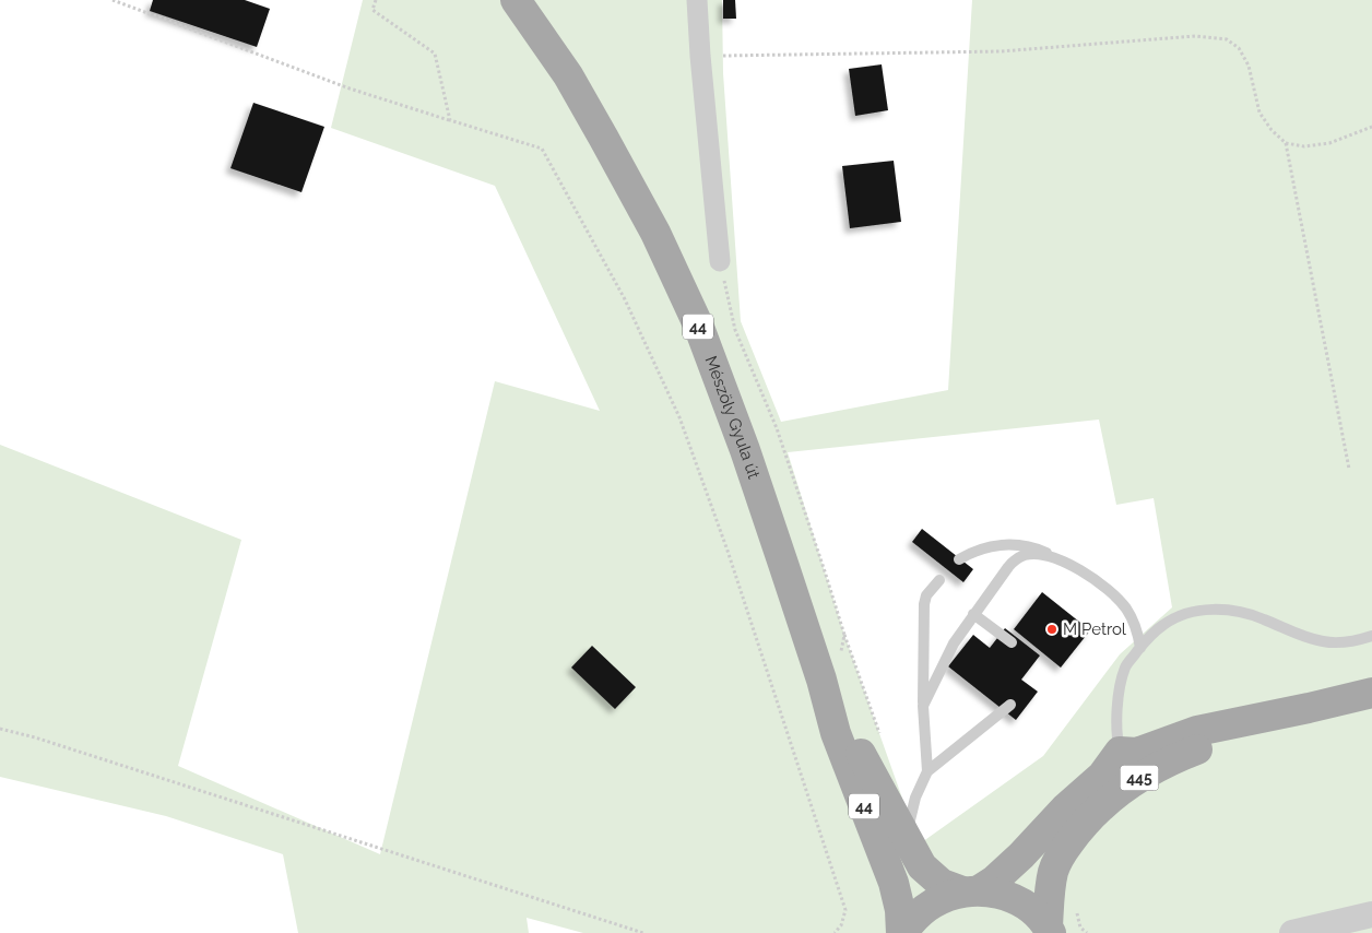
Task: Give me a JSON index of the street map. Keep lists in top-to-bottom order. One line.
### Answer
{"streets":{"main road":["44","Mészöly Gyula út","445"]},"crossings":[["Mészöly Gyula út","445"]],"places":["M Petrol"]}
